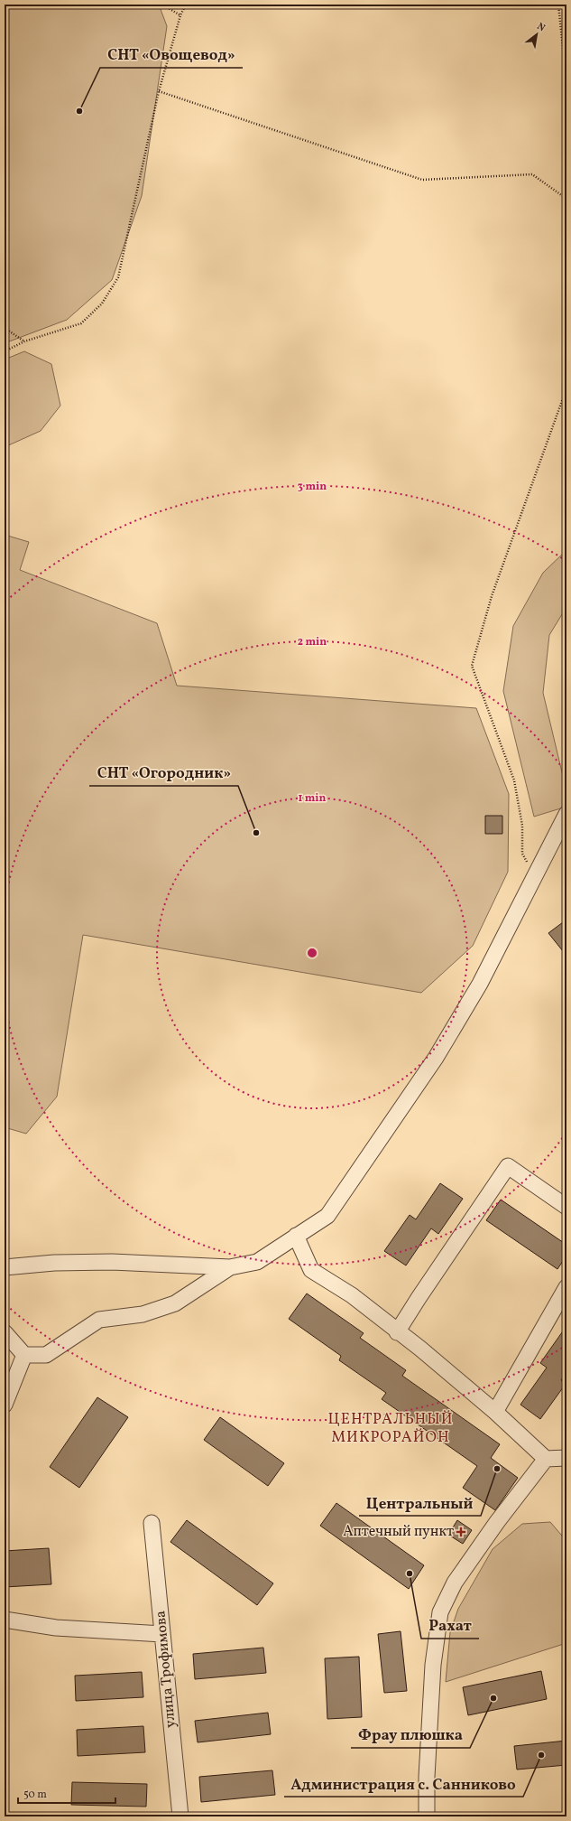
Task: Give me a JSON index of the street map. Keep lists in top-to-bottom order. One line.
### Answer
{"streets":{"street":["улица Трофимова"]},"districts":["ЦЕНТРАЛЬНЫЙ МИКРОРАЙОН"],"places":{"other":["СНТ «Овощевод»","СНТ «Огородник»","Центральный","Рахат","Фрау плюшка","Администрация с. Санниково"],"health":["Аптечный пункт"]},"scale_bar":"50 m","north":"top right","rings":["3 min","2 min","1 min"]}
